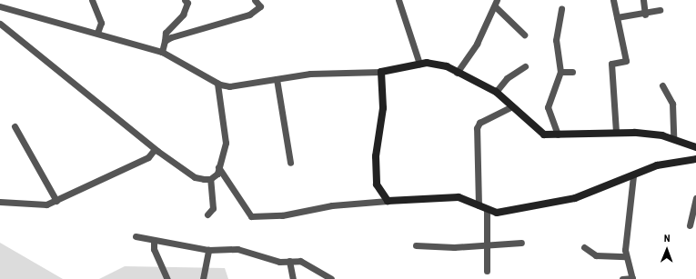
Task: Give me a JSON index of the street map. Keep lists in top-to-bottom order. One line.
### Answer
{"north":"top"}
